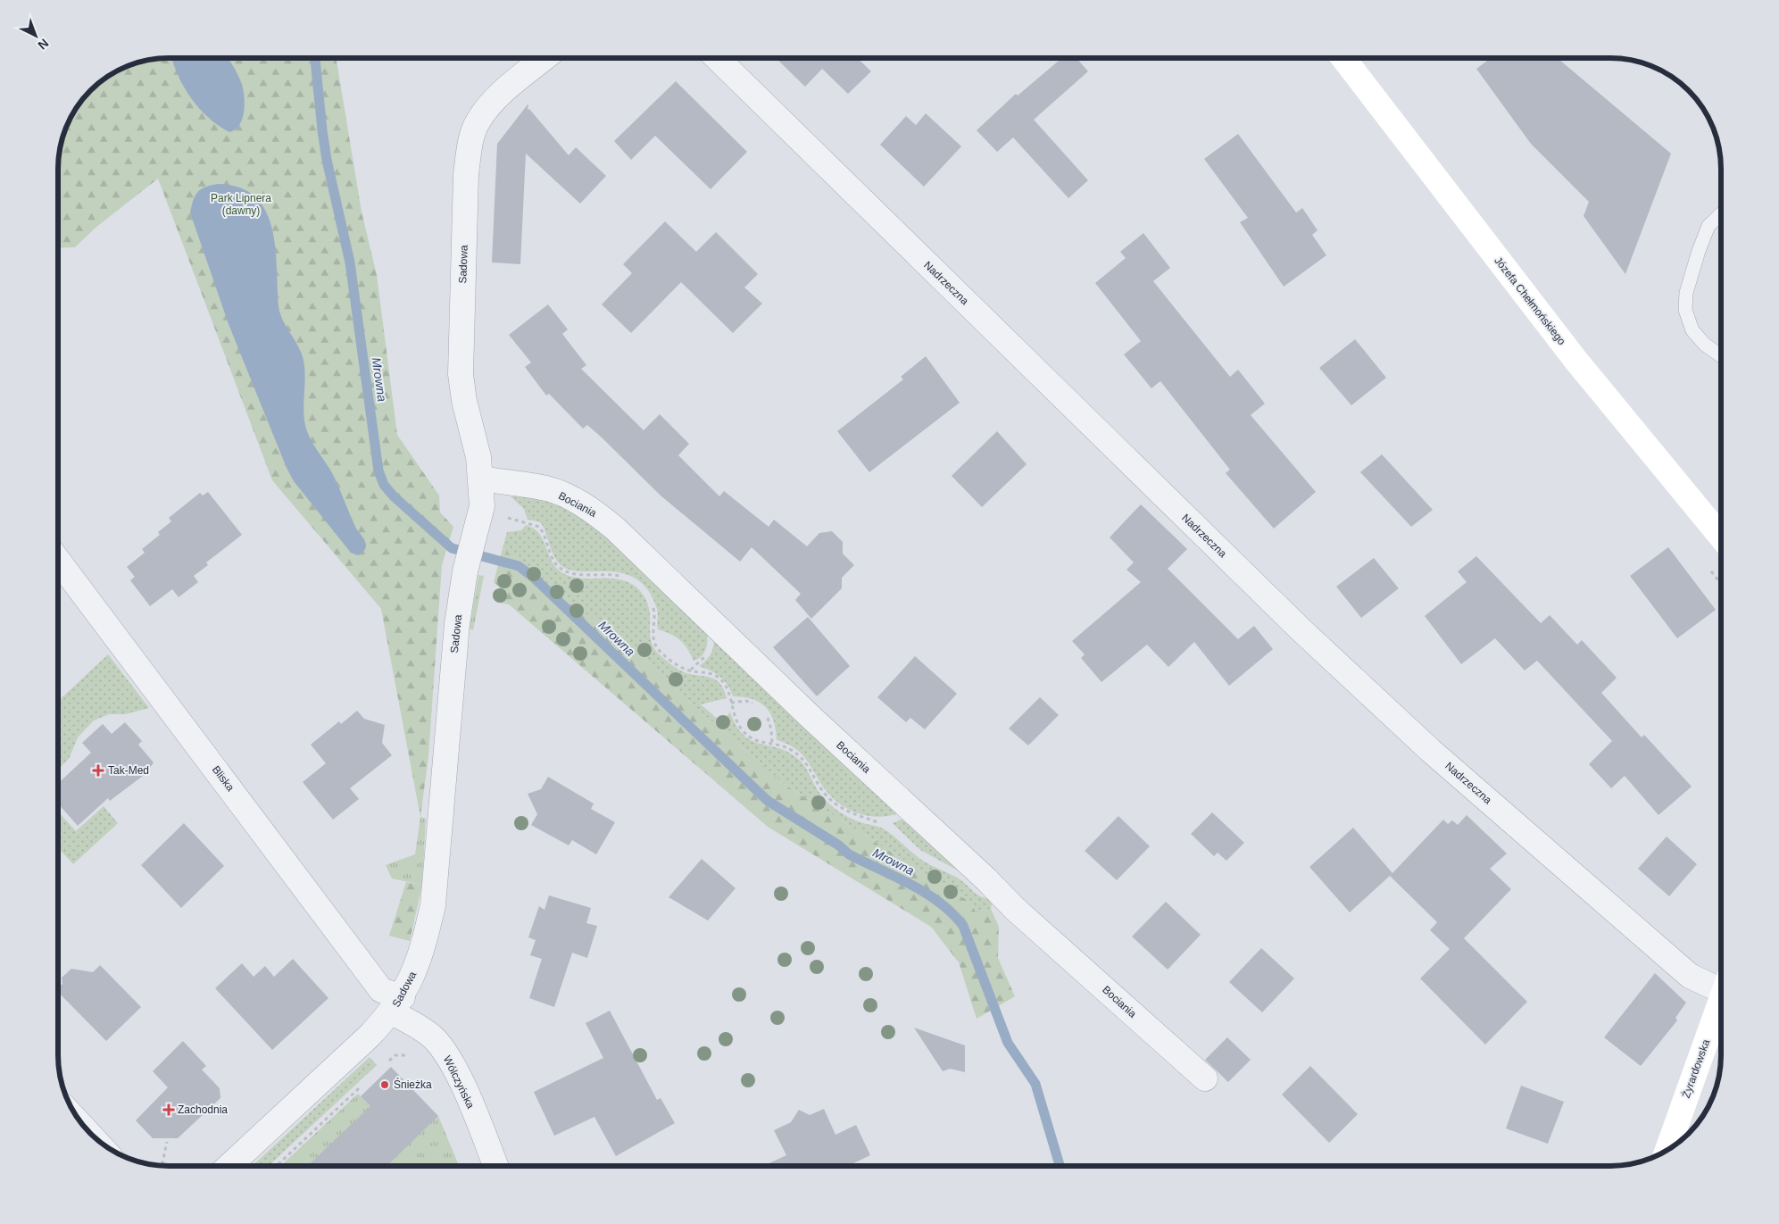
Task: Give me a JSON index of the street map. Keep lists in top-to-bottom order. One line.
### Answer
{"streets":{"street":["Sadowa","Nadrzeczna","Józefa Chełmońskiego","Bociania","Bliska","Żyrardowska","Wólczyńska"]},"crossings":[["Sadowa","Bociania"],["Sadowa","Bliska"],["Sadowa","Wólczyńska"],["Bliska","Wólczyńska"]],"water":["Mrowna"],"parks":["Park Lipnera (dawny)"],"places":{"health":["Tak-Med","Zachodnia"],"other":["Śnieżka"]},"north":"bottom right"}
